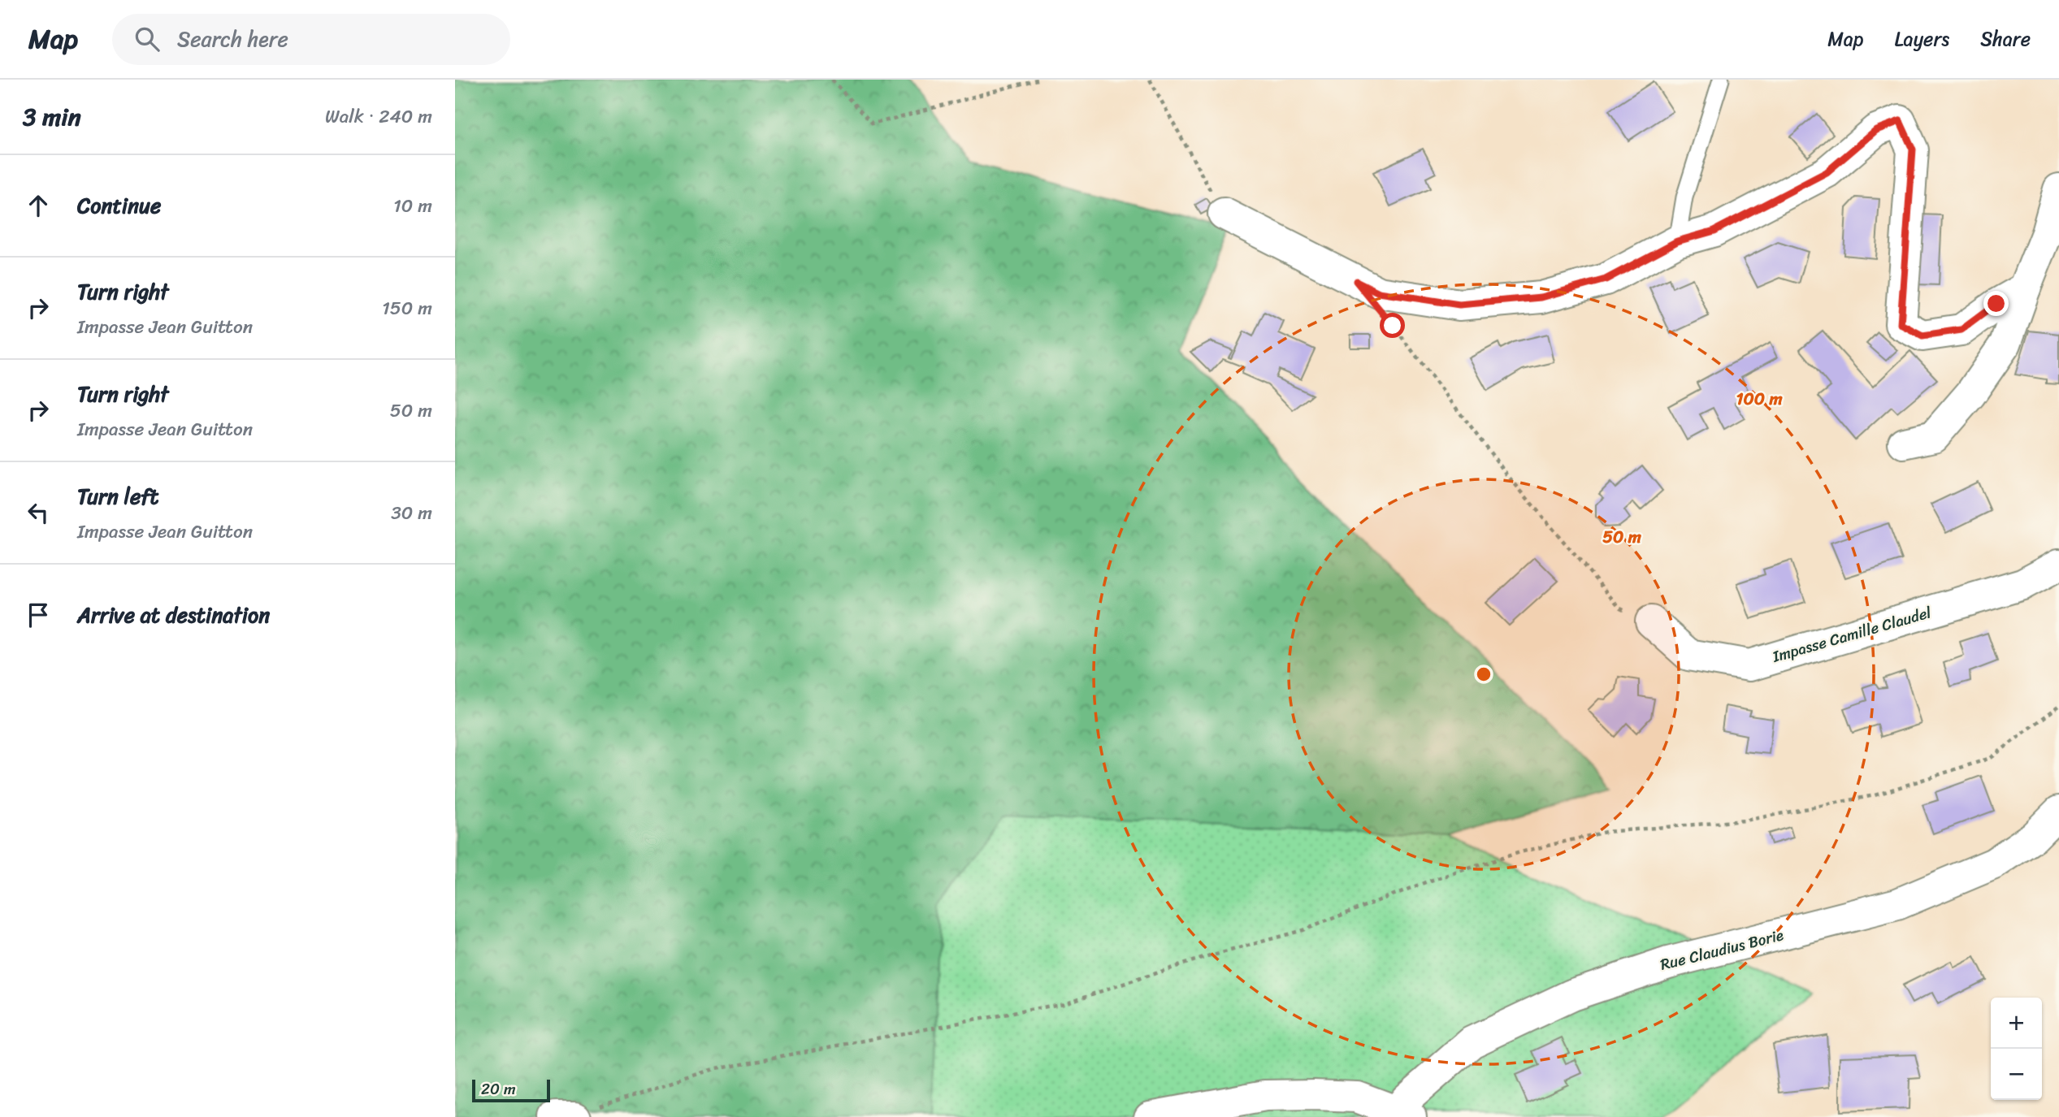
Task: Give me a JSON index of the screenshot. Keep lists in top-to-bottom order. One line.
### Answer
{"streets":{"street":["Impasse Camille Claudel","Rue Claudius Borie"]},"scale_bar":"20 m","page":{"header":"Map","search":"Search here","nav":["Map","Layers","Share"],"heading":["3 min","Walk · 240 m"],"list":[["Continue","10 m"],["Turn right","Impasse Jean Guitton","150 m"],["Turn right","Impasse Jean Guitton","50 m"],["Turn left","Impasse Jean Guitton","30 m"],"Arrive at destination"],"map_buttons":["+","−"],"scale":"20 m"},"rings":["100 m","50 m"]}
